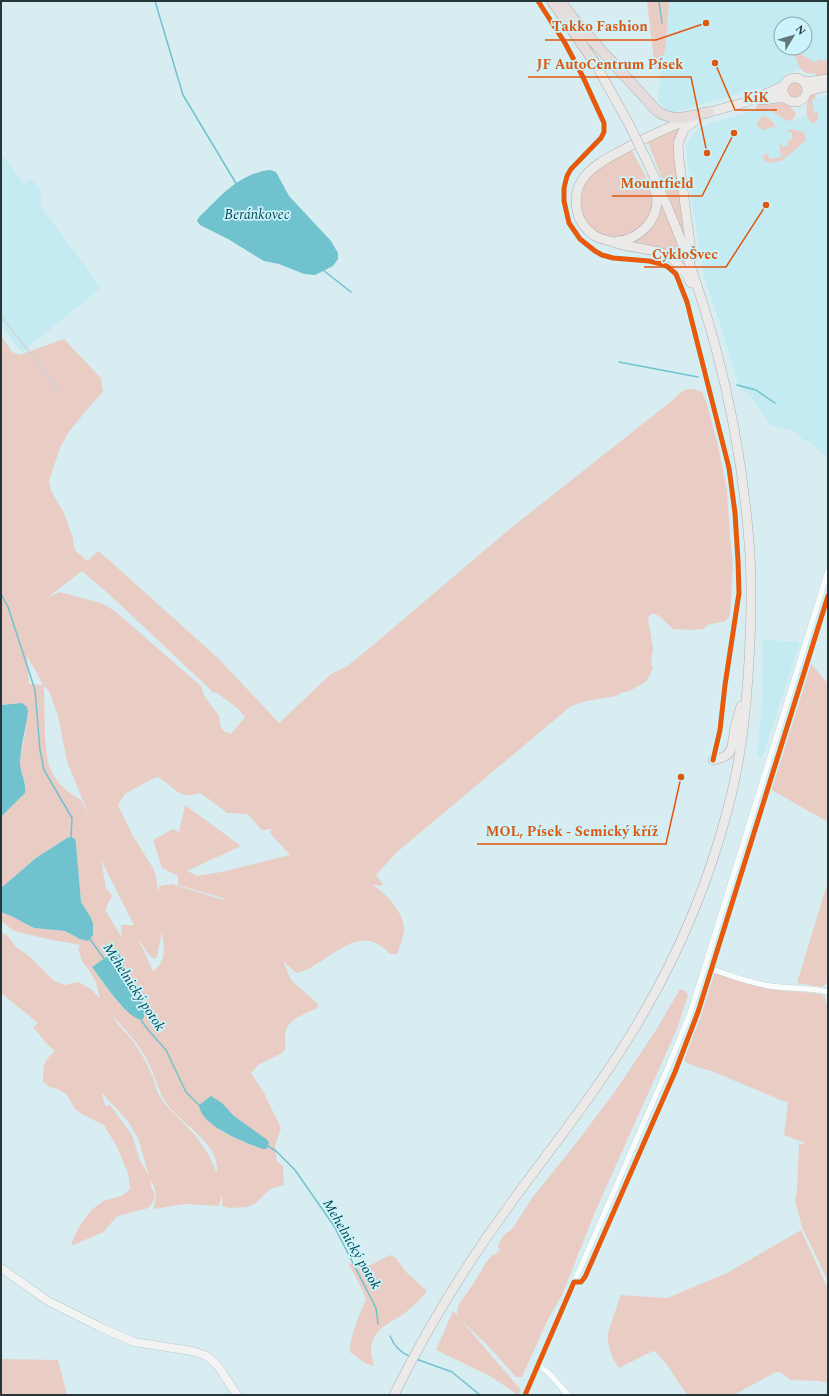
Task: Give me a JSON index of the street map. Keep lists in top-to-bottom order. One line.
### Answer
{"water":["Beránkovec","Mehelnický potok"],"places":["Takko Fashion","KiK","Mountfield","JF AutoCentrum Písek","CykloŠvec","MOL, Písek - Semický kříž"],"north":"top right"}
